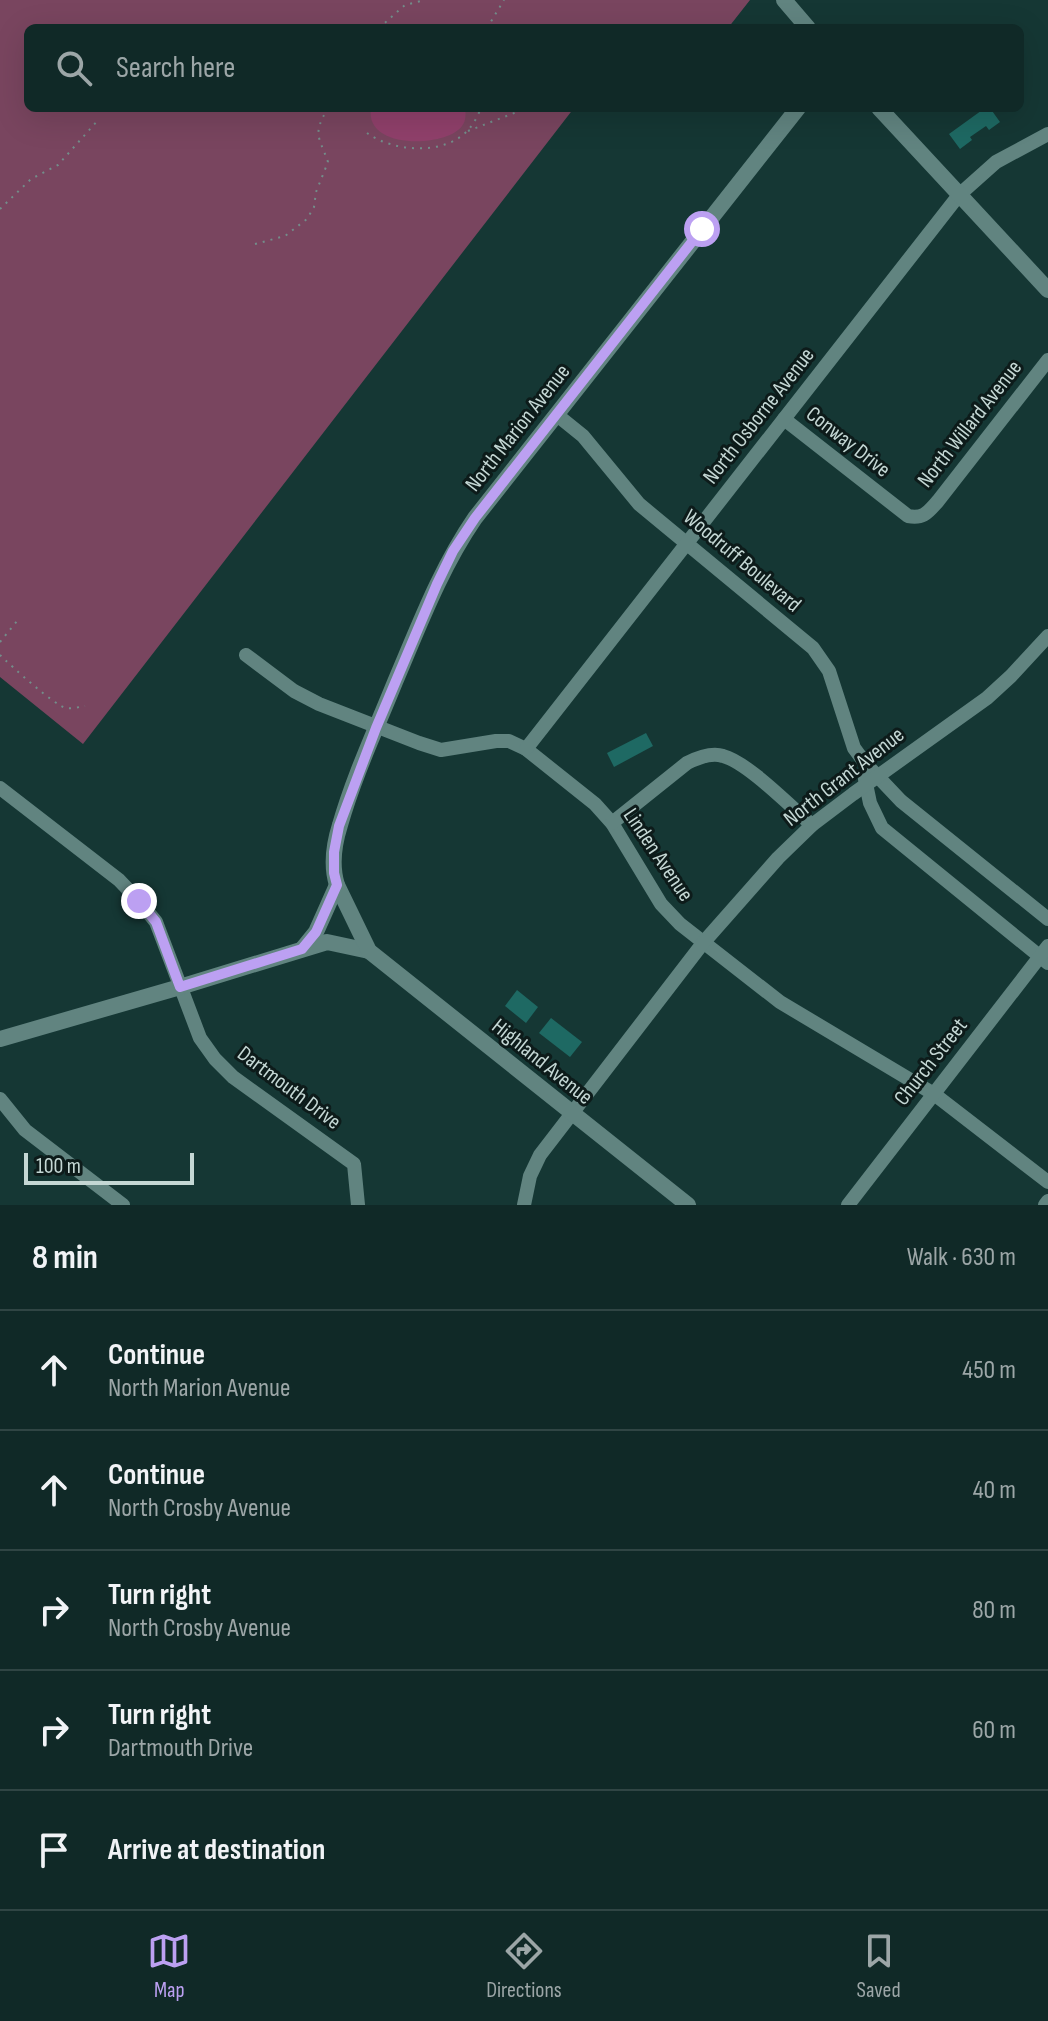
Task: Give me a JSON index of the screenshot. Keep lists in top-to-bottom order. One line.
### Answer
{"streets":{"street":["North Osborne Avenue","North Willard Avenue","North Marion Avenue","Conway Drive","Woodruff Boulevard","North Grant Avenue","Linden Avenue","Highland Avenue","Church Street","Dartmouth Drive"]},"crossings":[["North Osborne Avenue","Conway Drive"],["North Osborne Avenue","Woodruff Boulevard"],["North Osborne Avenue","Linden Avenue"],["North Willard Avenue","Conway Drive"],["North Marion Avenue","Woodruff Boulevard"],["North Marion Avenue","Linden Avenue"],["North Marion Avenue","Highland Avenue"],["Woodruff Boulevard","North Grant Avenue"],["Woodruff Boulevard","Church Street"],["North Grant Avenue","Linden Avenue"],["North Grant Avenue","Highland Avenue"],["Linden Avenue","Church Street"]],"scale_bar":"100 m","page":{"search":"Search here","scale":"100 m","heading":["8 min","Walk · 630 m"],"list":[["Continue","North Marion Avenue","450 m"],["Continue","North Crosby Avenue","40 m"],["Turn right","North Crosby Avenue","80 m"],["Turn right","Dartmouth Drive","60 m"],"Arrive at destination"],"nav":["Map","Directions","Saved"]}}
